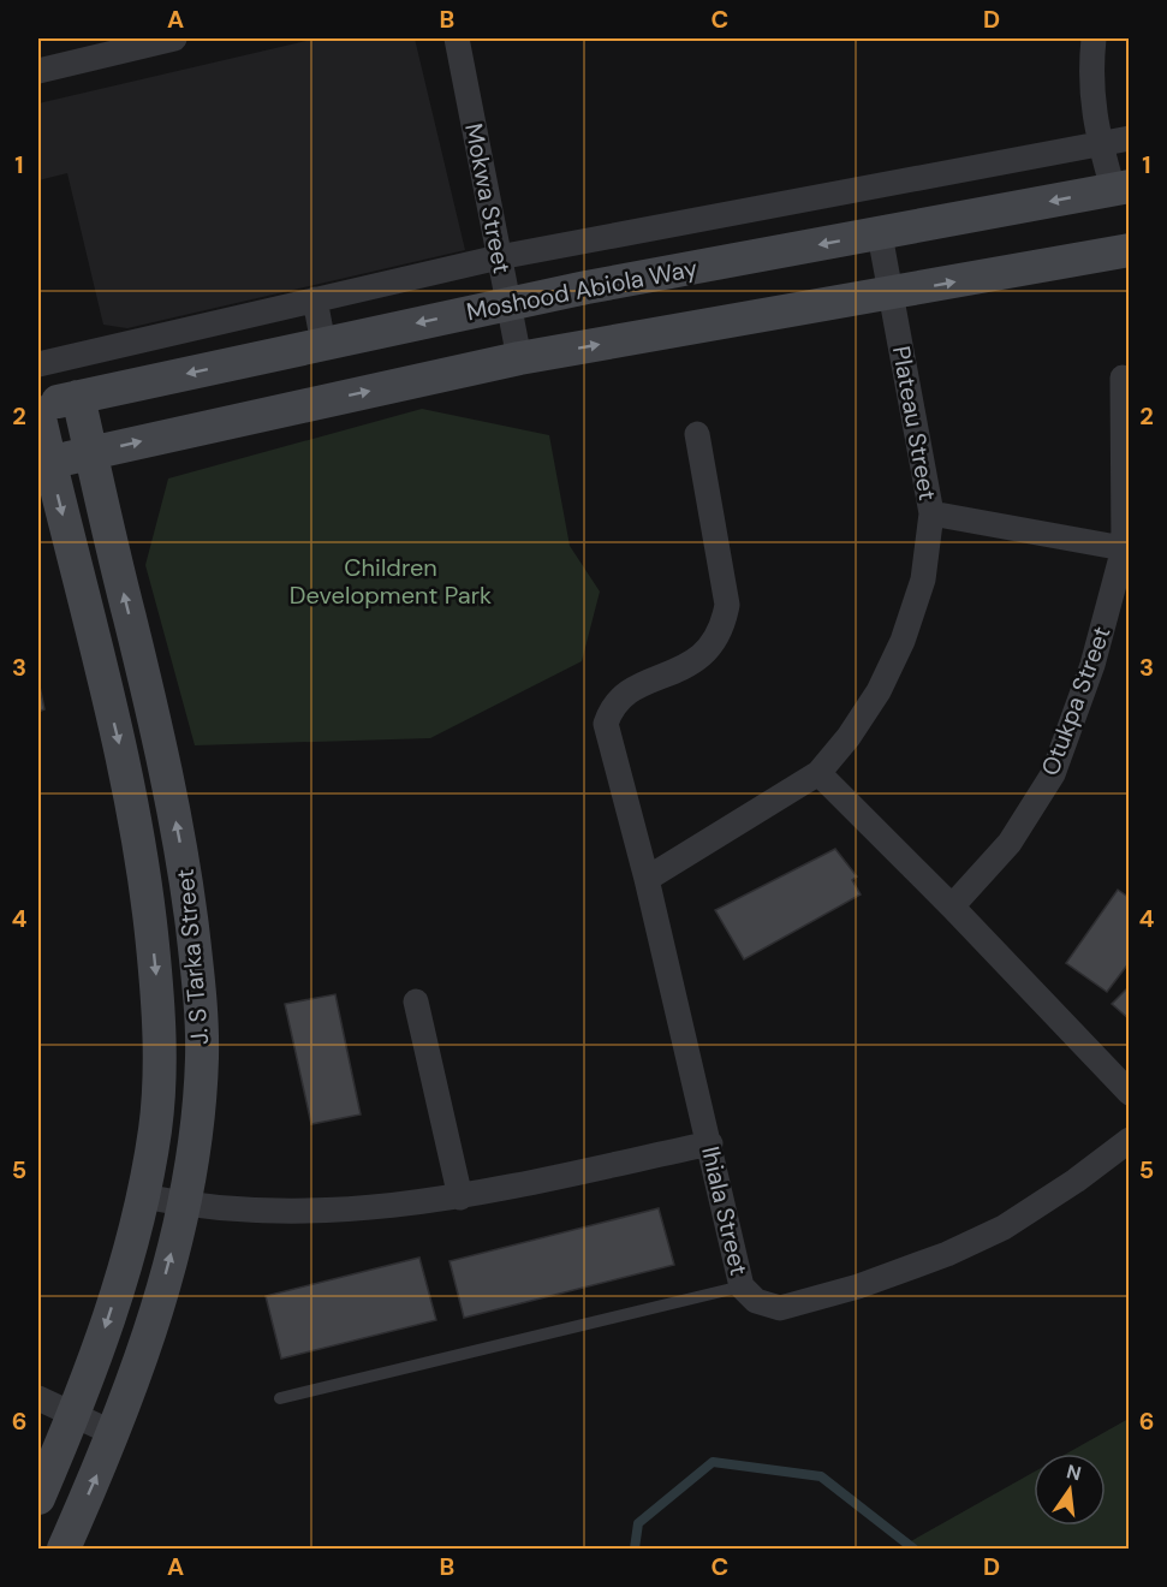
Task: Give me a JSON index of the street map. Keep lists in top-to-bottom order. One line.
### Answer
{"streets":{"street":["Mokwa Street","Moshood Abiola Way","Plateau Street","Otukpa Street","J. S Tarka Street","Ihiala Street"]},"crossings":[["Mokwa Street","Moshood Abiola Way"],["Moshood Abiola Way","Plateau Street"],["Moshood Abiola Way","J. S Tarka Street"],["Plateau Street","Ihiala Street"]],"parks":["Children Development Park"],"north":"top","grid":{"columns":["A","B","C","D"],"rows":["1","2","3","4","5","6"]}}
